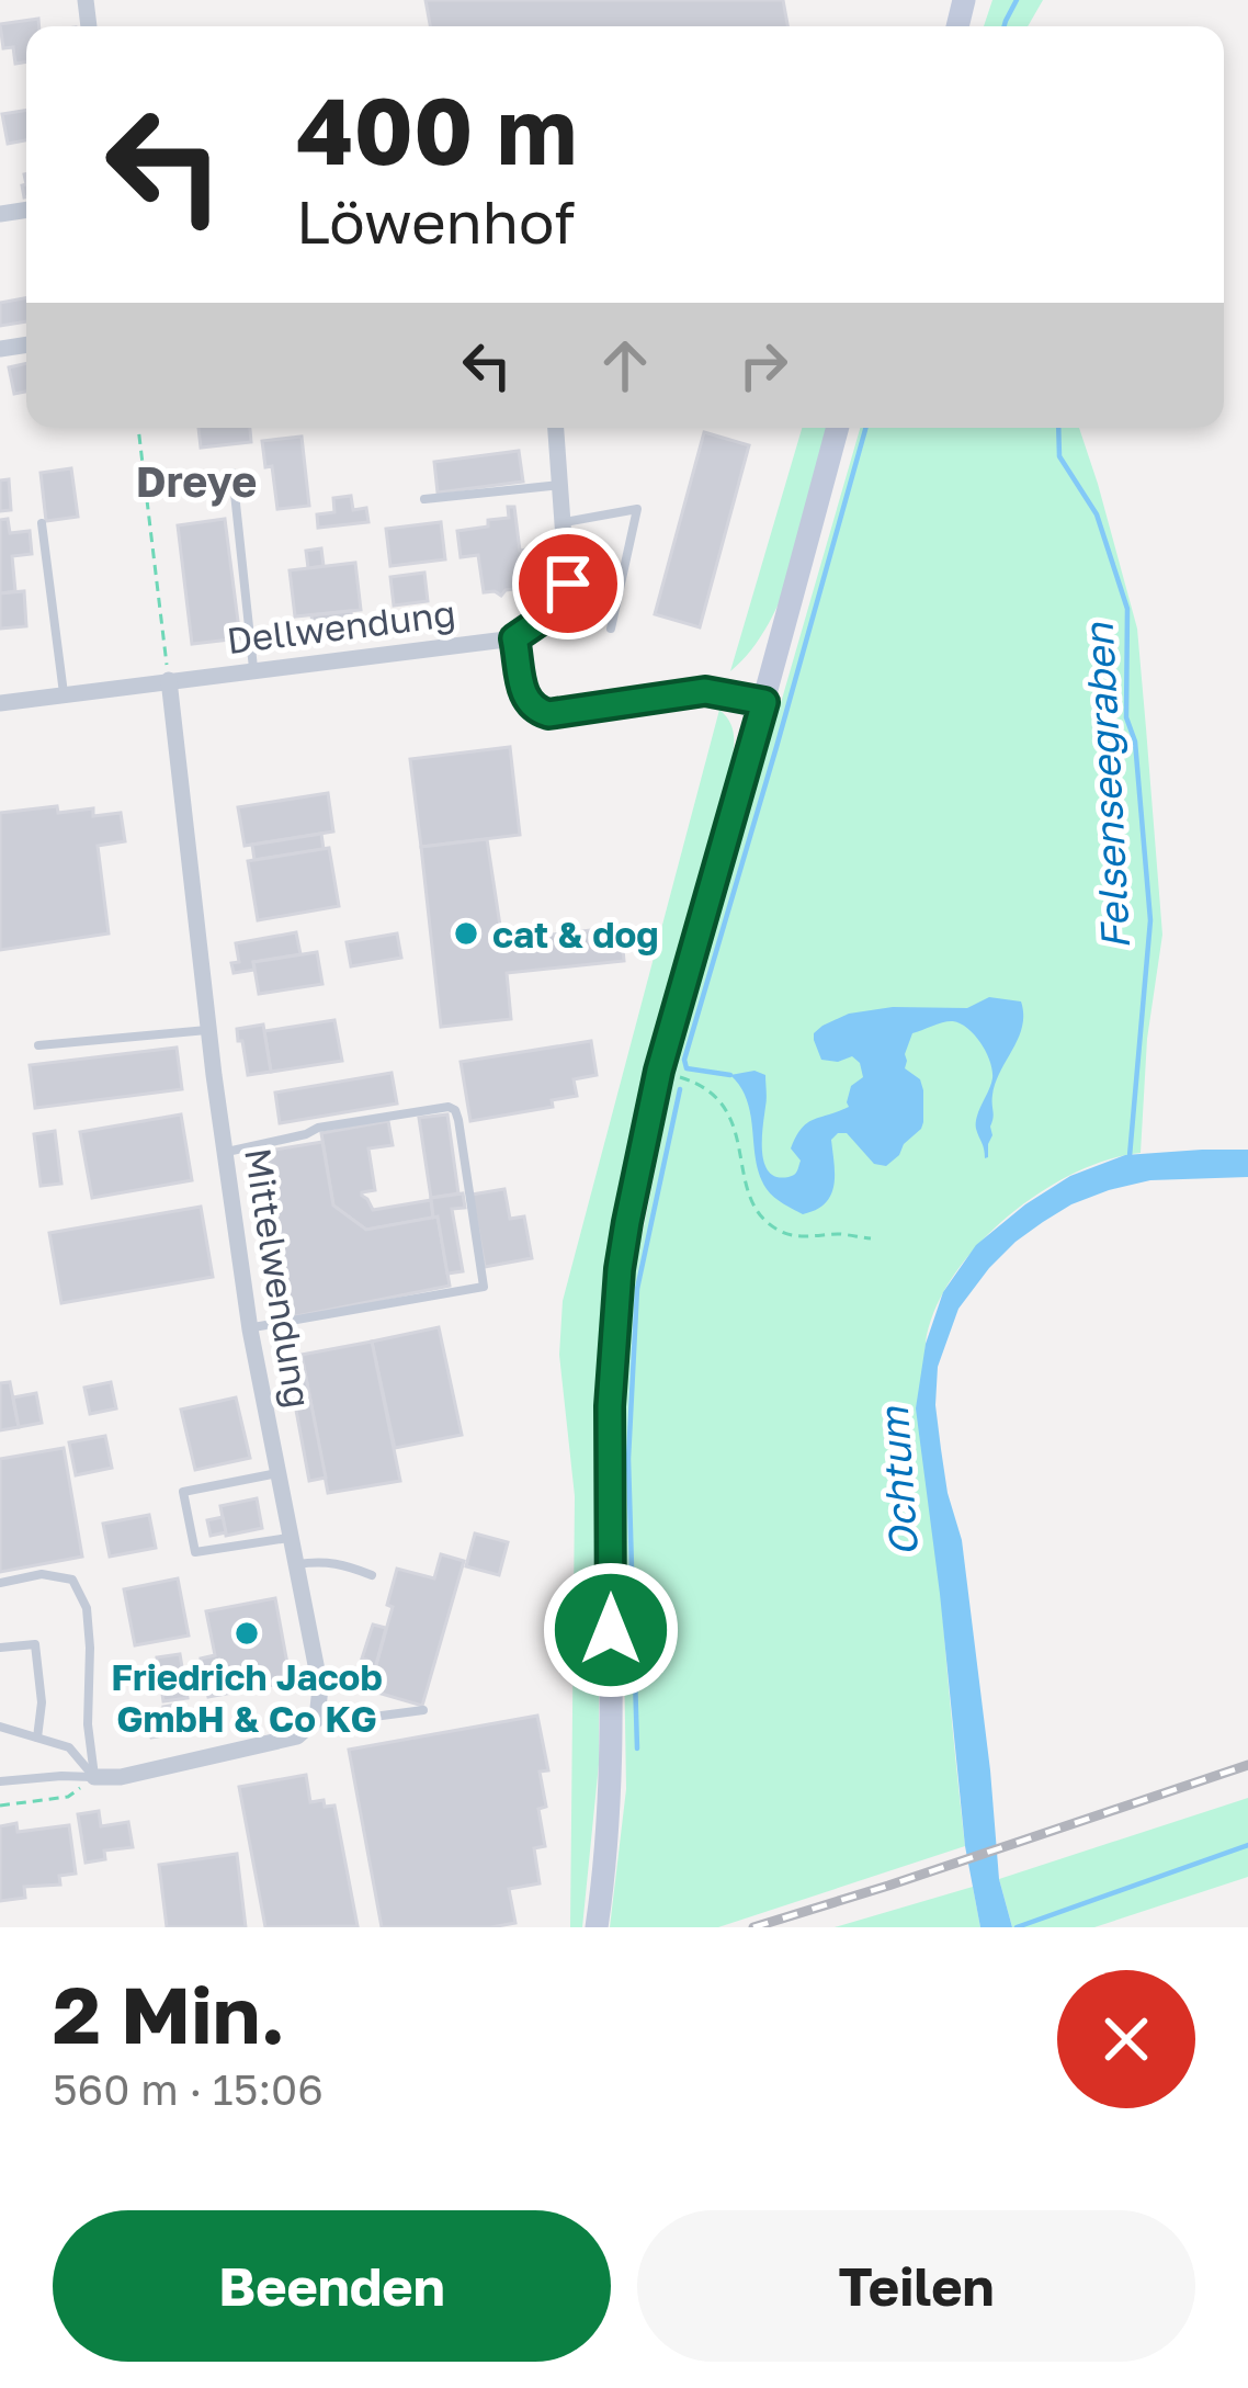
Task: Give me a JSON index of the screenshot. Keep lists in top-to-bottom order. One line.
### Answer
{"streets":{"street":["Dellwendung","Mittelwendung"]},"crossings":[["Dellwendung","Mittelwendung"]],"districts":["Dreye"],"water":["Felsenseegraben","Ochtum"],"places":["cat & dog","Friedrich Jacob GmbH & Co KG"],"page":{"turn":["400 m","Löwenhof"],"heading":["2 Min.","560 m · 15:06"],"buttons":["Beenden","Teilen"]}}
